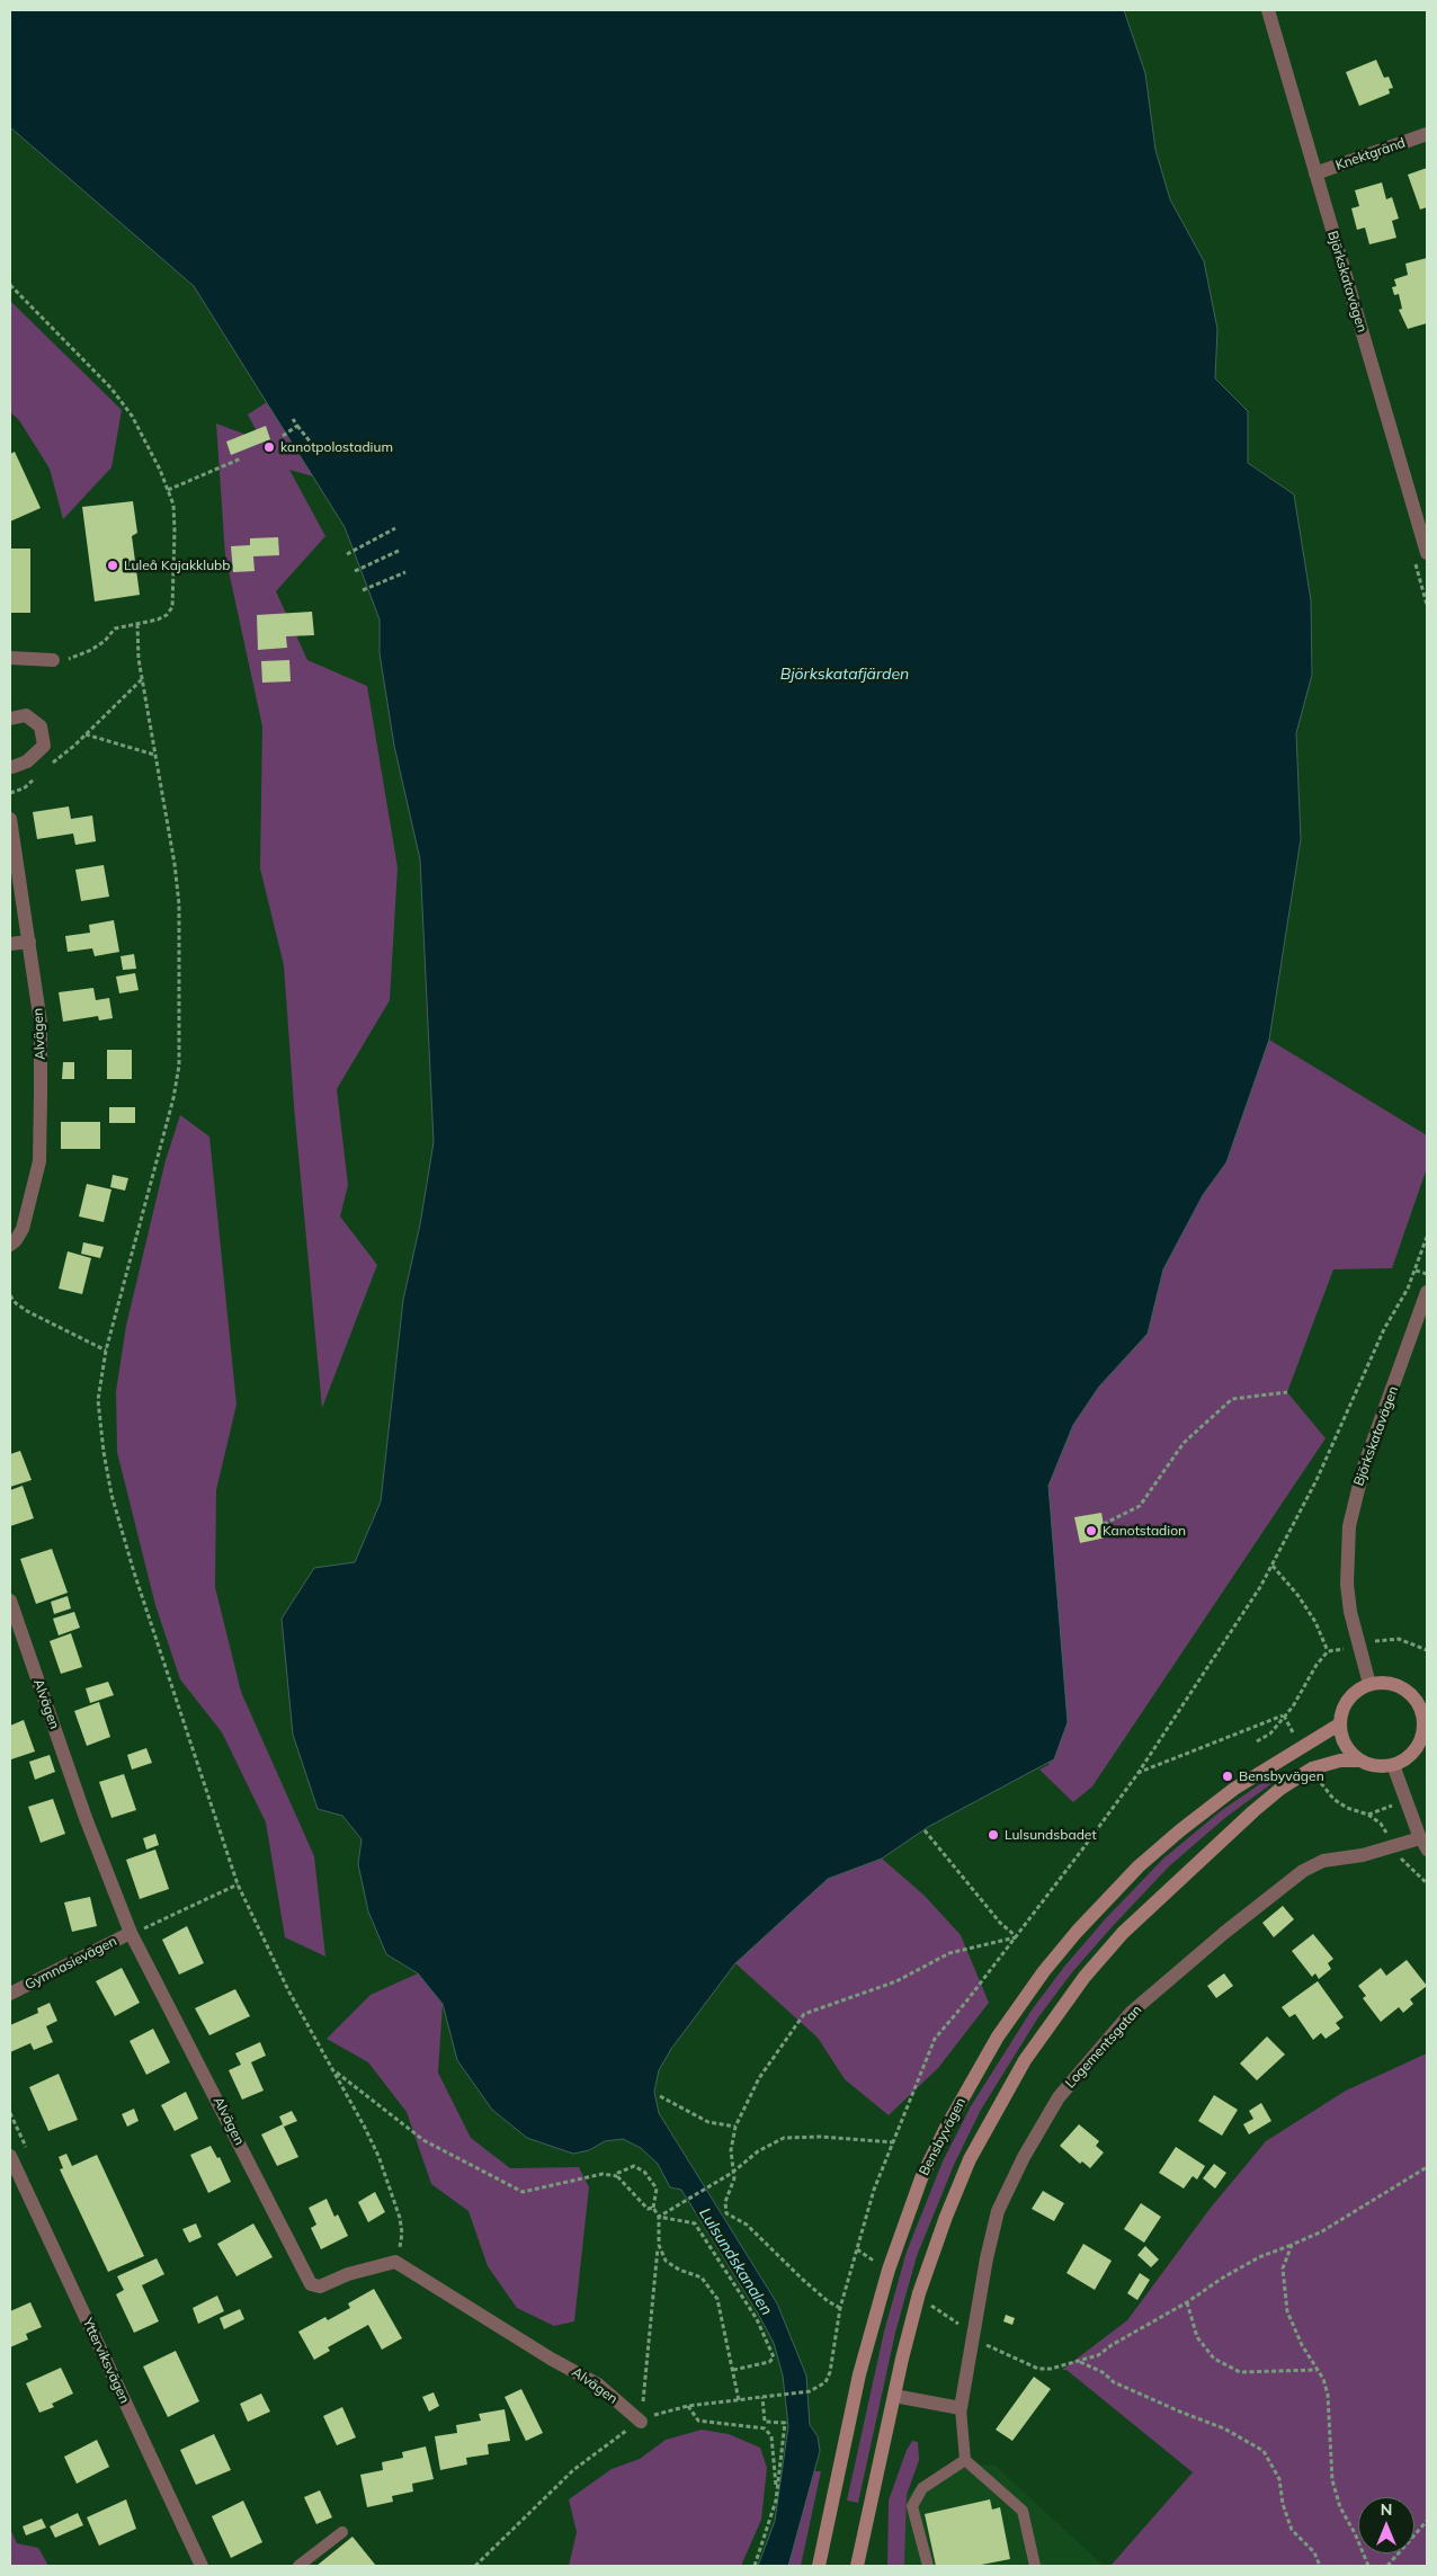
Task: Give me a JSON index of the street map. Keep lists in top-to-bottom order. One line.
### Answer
{"streets":{"main road":["Bensbyvägen"],"street":["Knektgränd","Björkskatavägen","Alvägen","Gymnasievägen","Logementsgatan","Ytterviksvägen"]},"crossings":[["Knektgränd","Björkskatavägen"],["Björkskatavägen","Logementsgatan"],["Björkskatavägen","Bensbyvägen"],["Alvägen","Gymnasievägen"],["Logementsgatan","Bensbyvägen"]],"water":["Björkskatafjärden","Lulsundskanalen"],"places":["kanotpolostadium","Luleå Kajakklubb","Kanotstadion","Bensbyvägen","Lulsundsbadet"],"north":"top"}
